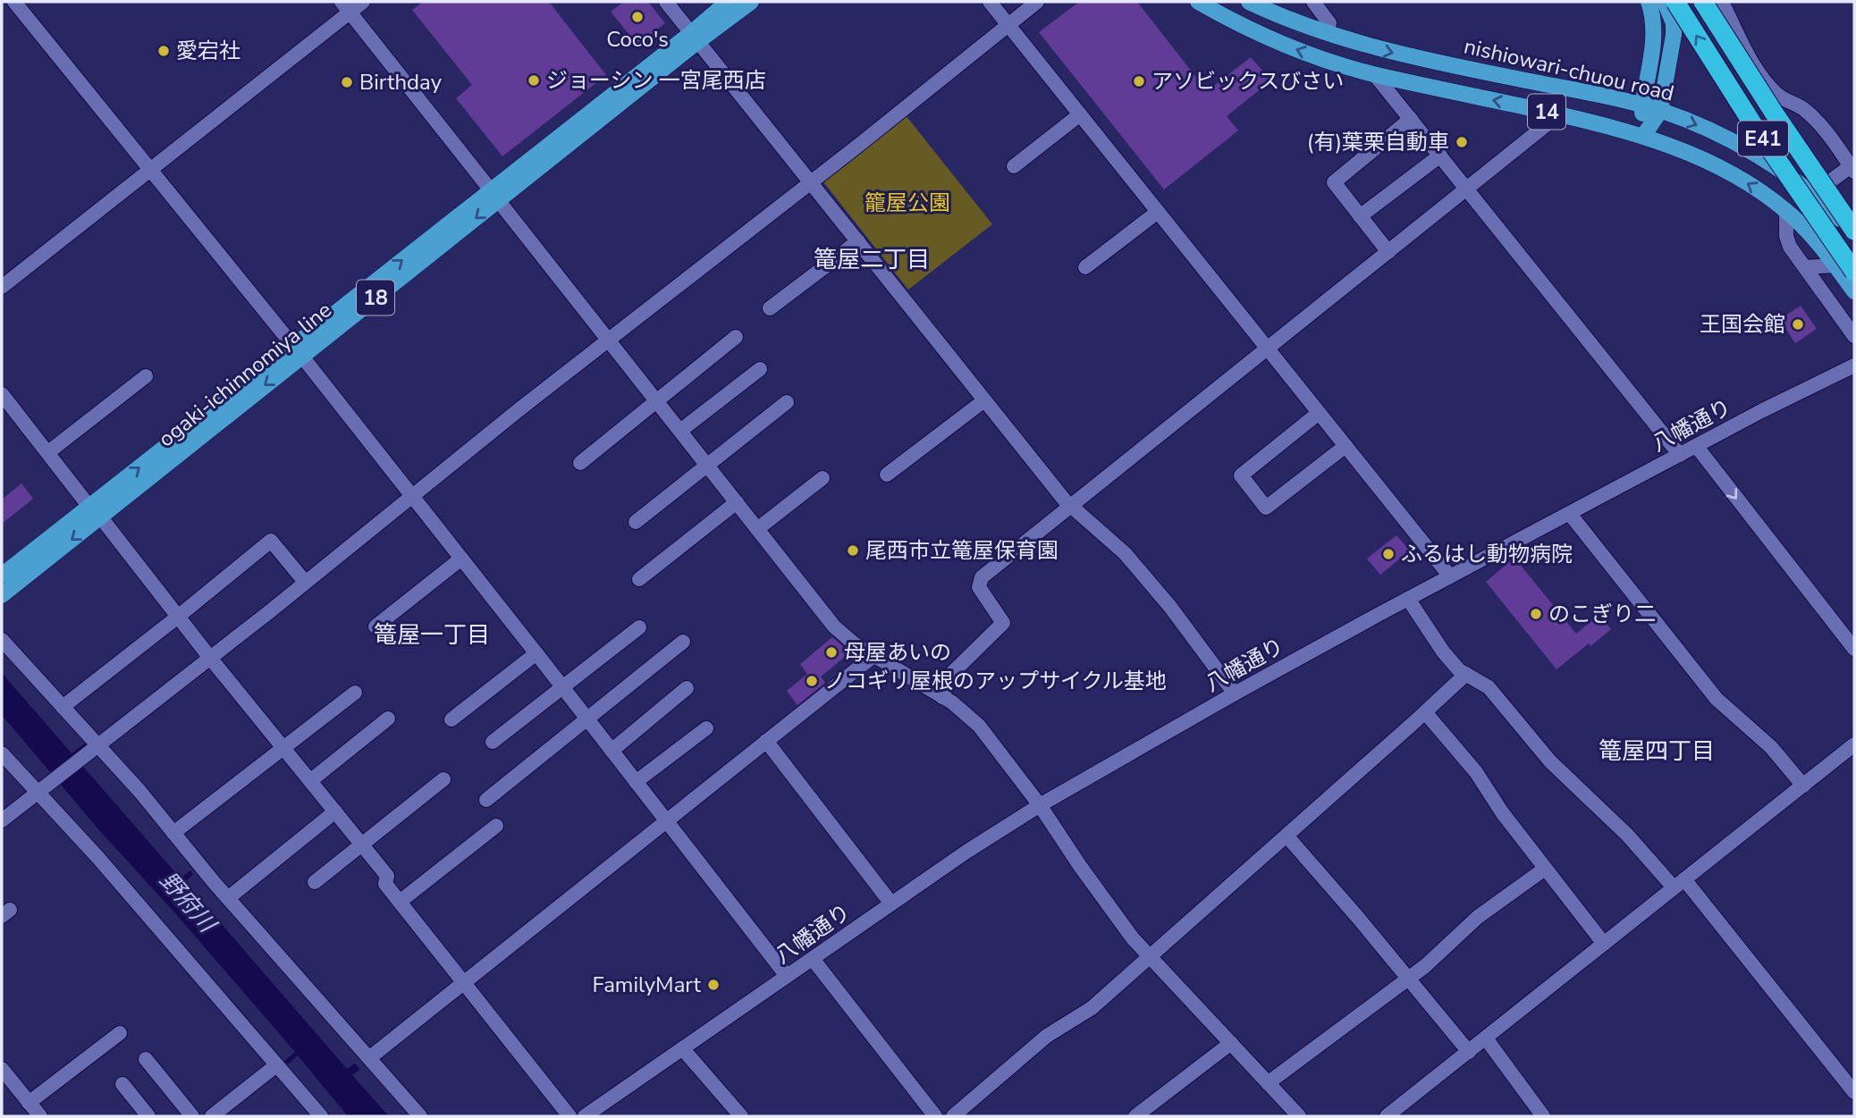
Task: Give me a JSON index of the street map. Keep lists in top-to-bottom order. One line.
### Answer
{"streets":{"highway":["E41"],"main road":["nishiowari-chuou road","14","18","ogaki-ichinnomiya line"],"street":["八幡通り"]},"crossings":[["nishiowari-chuou road","E41"]],"districts":["篭屋二丁目","篭屋一丁目","篭屋四丁目"],"water":["野府川"],"parks":["籠屋公園"],"places":["Coco's","愛宕社","ジョーシン 一宮尾西店","アソビックスびさい","Birthday","(有)葉栗自動車","王国会館","尾西市立篭屋保育園","ふるはし動物病院","のこぎり二","母屋あいの","ノコギリ屋根のアップサイクル基地","FamilyMart"]}
